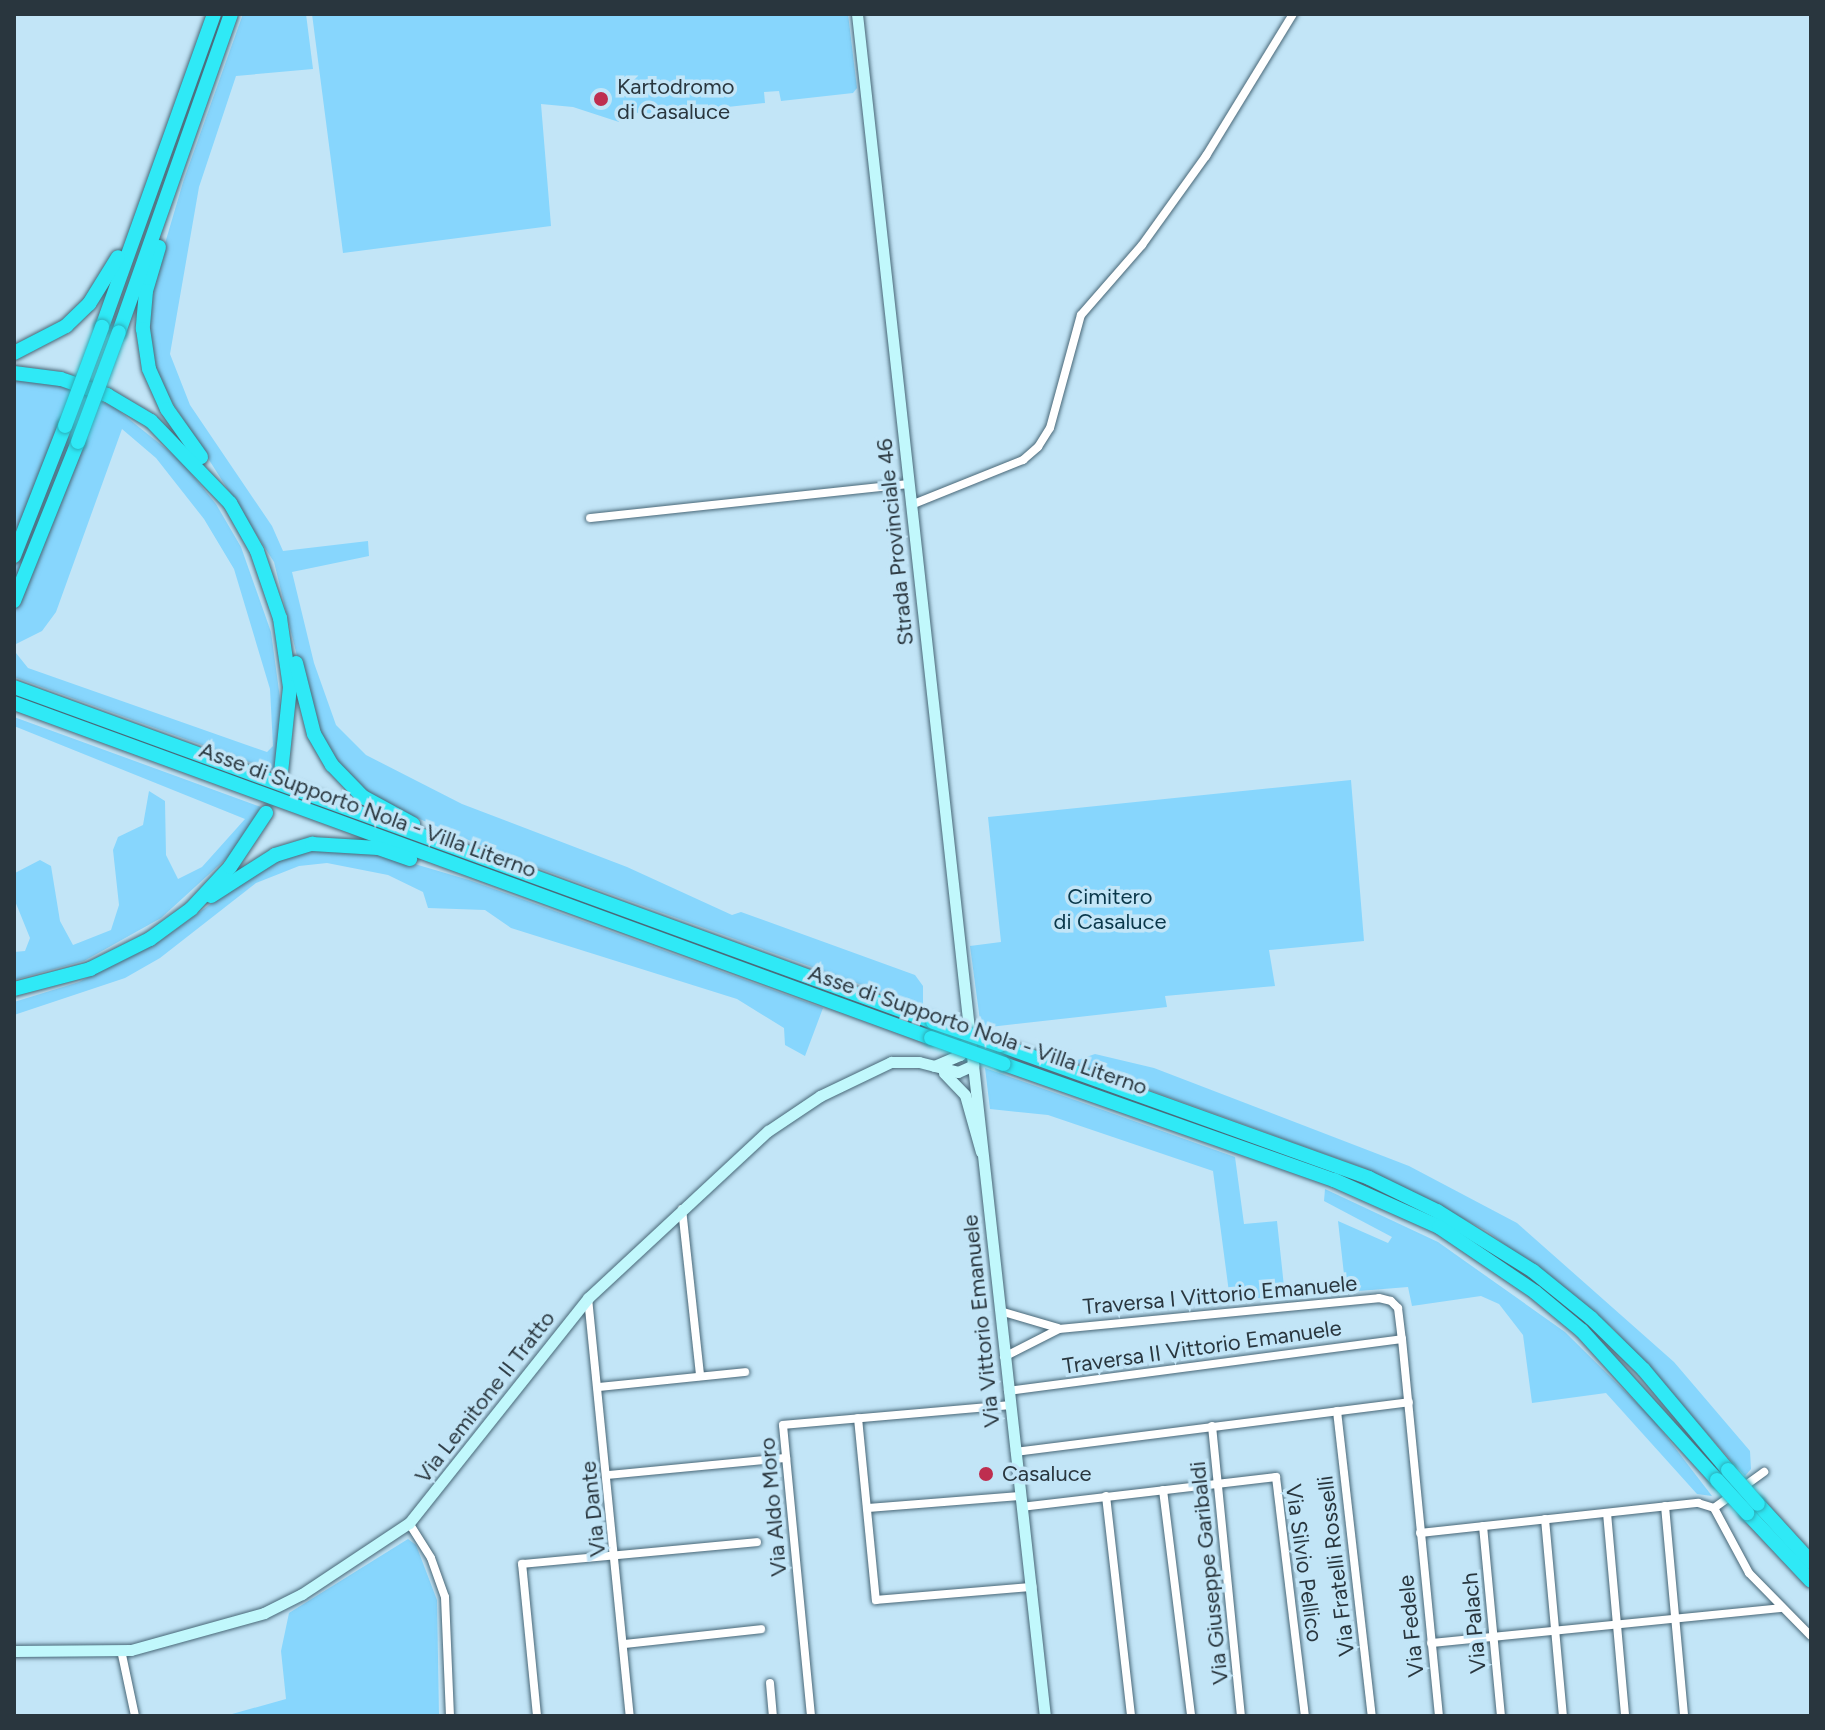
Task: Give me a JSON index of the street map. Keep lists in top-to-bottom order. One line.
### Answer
{"streets":{"highway":["Asse di Supporto Nola - Villa Literno"],"street":["Strada Provinciale 46","Traversa I Vittorio Emanuele","Via Vittorio Emanuele","Traversa II Vittorio Emanuele","Via Lemitone II Tratto","Via Aldo Moro","Via Dante","Via Silvio Pellico","Via Fratelli Rosselli","Via Giuseppe Garibaldi","Via Palach","Via Fedele"]},"crossings":[["Strada Provinciale 46","Via Vittorio Emanuele"],["Strada Provinciale 46","Via Lemitone II Tratto"],["Traversa I Vittorio Emanuele","Via Vittorio Emanuele"],["Traversa I Vittorio Emanuele","Traversa II Vittorio Emanuele"],["Traversa I Vittorio Emanuele","Via Fedele"],["Via Vittorio Emanuele","Traversa II Vittorio Emanuele"],["Via Vittorio Emanuele","Via Lemitone II Tratto"],["Via Vittorio Emanuele","Via Aldo Moro"],["Via Vittorio Emanuele","Via Silvio Pellico"],["Traversa II Vittorio Emanuele","Via Fedele"],["Via Lemitone II Tratto","Via Dante"],["Via Silvio Pellico","Via Giuseppe Garibaldi"]],"parks":["Cimitero di Casaluce"],"places":["Kartodromo di Casaluce","Casaluce"]}
